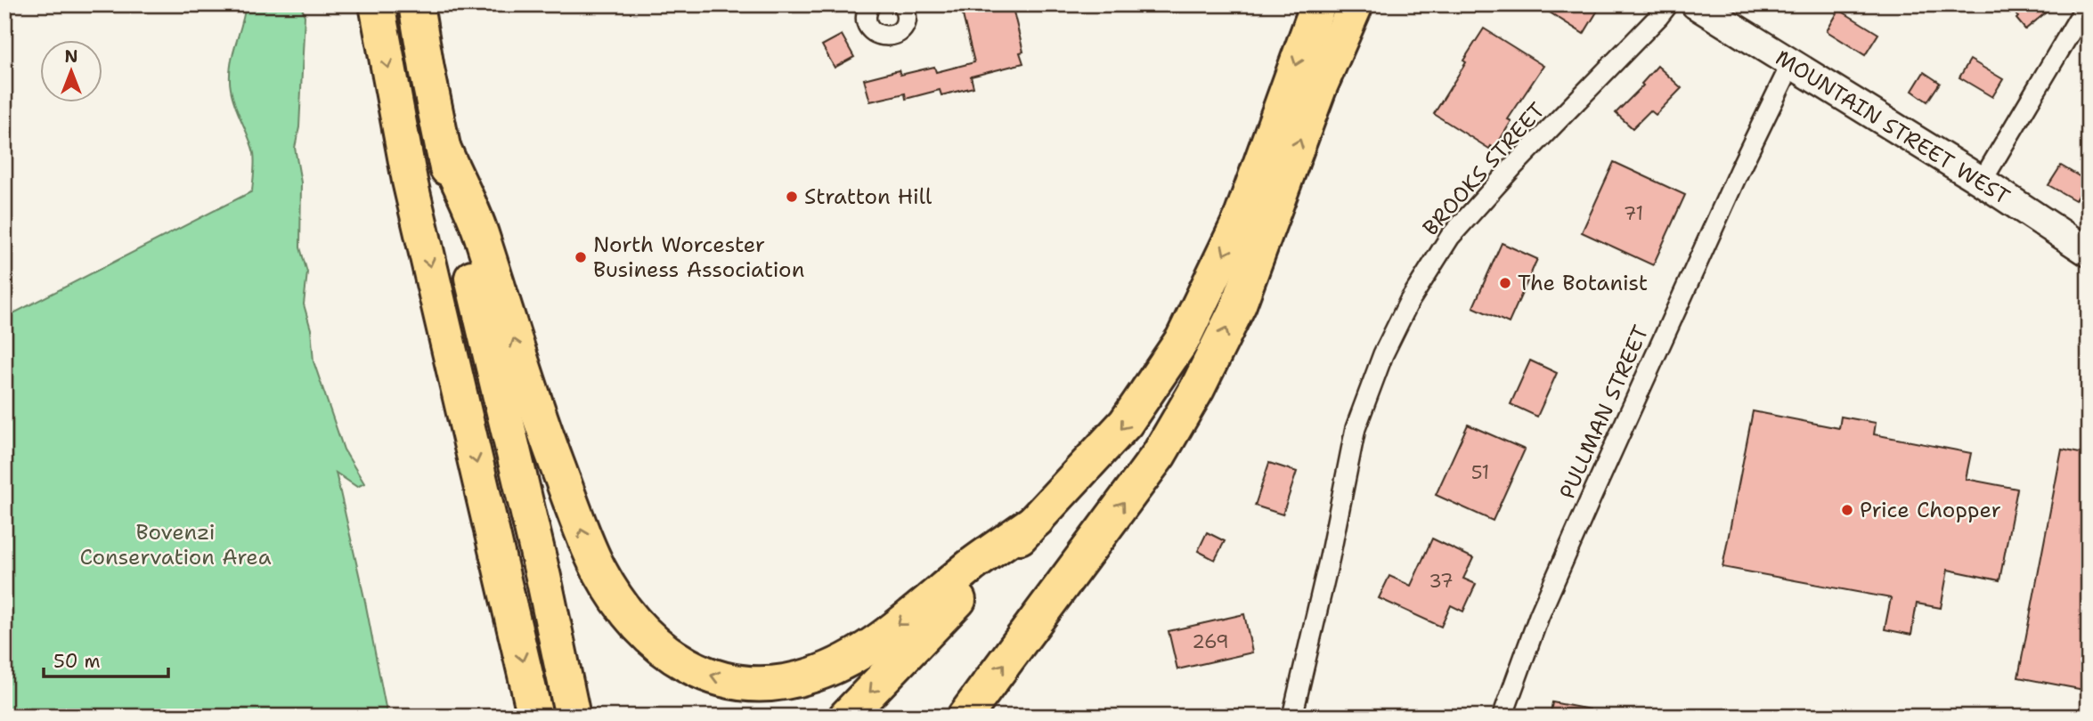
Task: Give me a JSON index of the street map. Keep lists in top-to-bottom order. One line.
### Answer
{"streets":{"main road":["MOUNTAIN STREET WEST"],"street":["BROOKS STREET","PULLMAN STREET"]},"crossings":[["MOUNTAIN STREET WEST","PULLMAN STREET"]],"parks":["Bovenzi Conservation Area"],"places":["Stratton Hill","North Worcester Business Association","The Botanist","Price Chopper"],"house_numbers":["71","51","37","269"],"scale_bar":"50 m","north":"top"}
